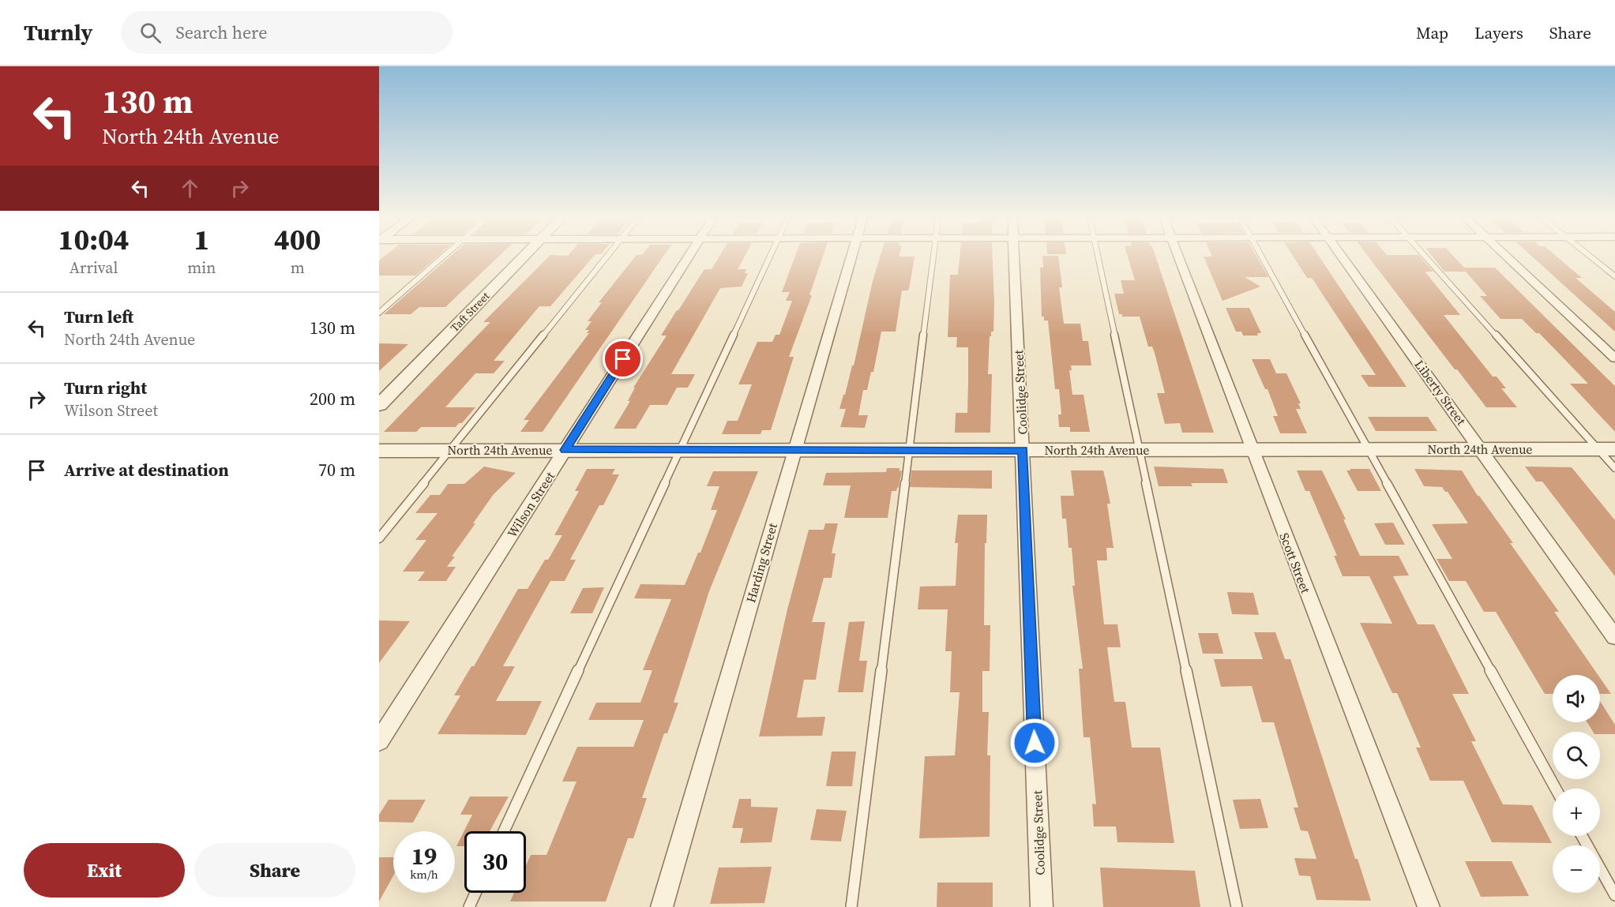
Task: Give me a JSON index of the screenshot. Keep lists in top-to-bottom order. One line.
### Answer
{"streets":{"street":["Taft Street","Coolidge Street","Liberty Street","North 24th Avenue","Wilson Street","Harding Street","Scott Street"]},"crossings":[["Coolidge Street","North 24th Avenue"],["Liberty Street","North 24th Avenue"],["North 24th Avenue","Wilson Street"],["North 24th Avenue","Harding Street"],["North 24th Avenue","Scott Street"]],"page":{"header":"Turnly","search":"Search here","nav":["Map","Layers","Share"],"turn":["130 m","North 24th Avenue"],"eta":["10:04","Arrival","1","min","400","m"],"list":[{"name":"Turn left","note":"North 24th Avenue","value":"130 m"},{"name":"Turn right","note":"Wilson Street","value":"200 m"},{"name":"Arrive at destination","value":"70 m"}],"map_buttons":["+","−"],"speed":"19 km/h","limit":"30","buttons":["Exit","Share"]}}
